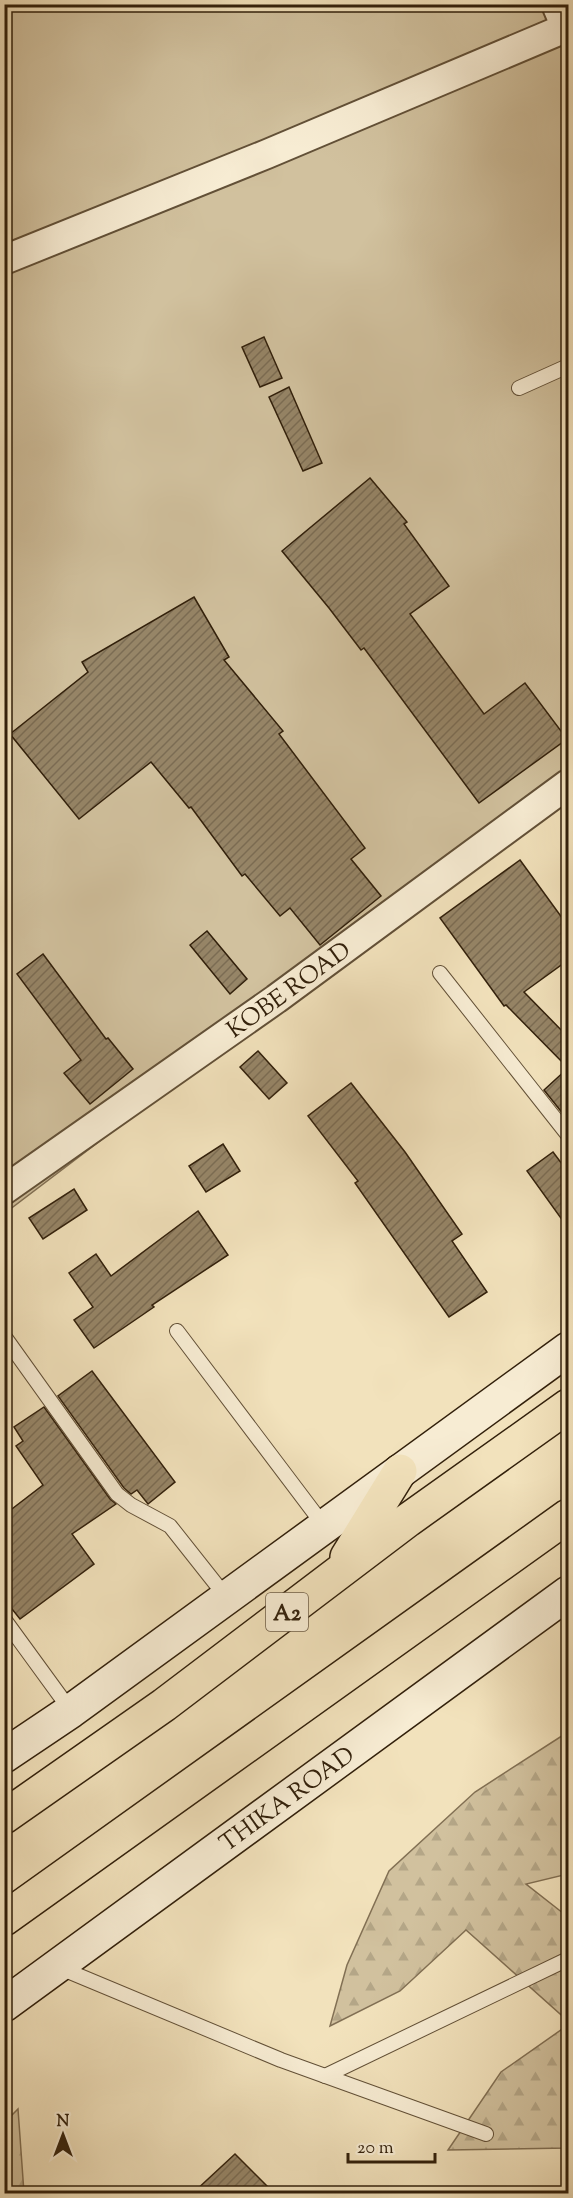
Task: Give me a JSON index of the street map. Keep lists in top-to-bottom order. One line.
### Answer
{"streets":{"highway":["A2"],"main road":["THIKA ROAD"],"street":["KOBE ROAD"]},"scale_bar":"20 m","north":"top"}
